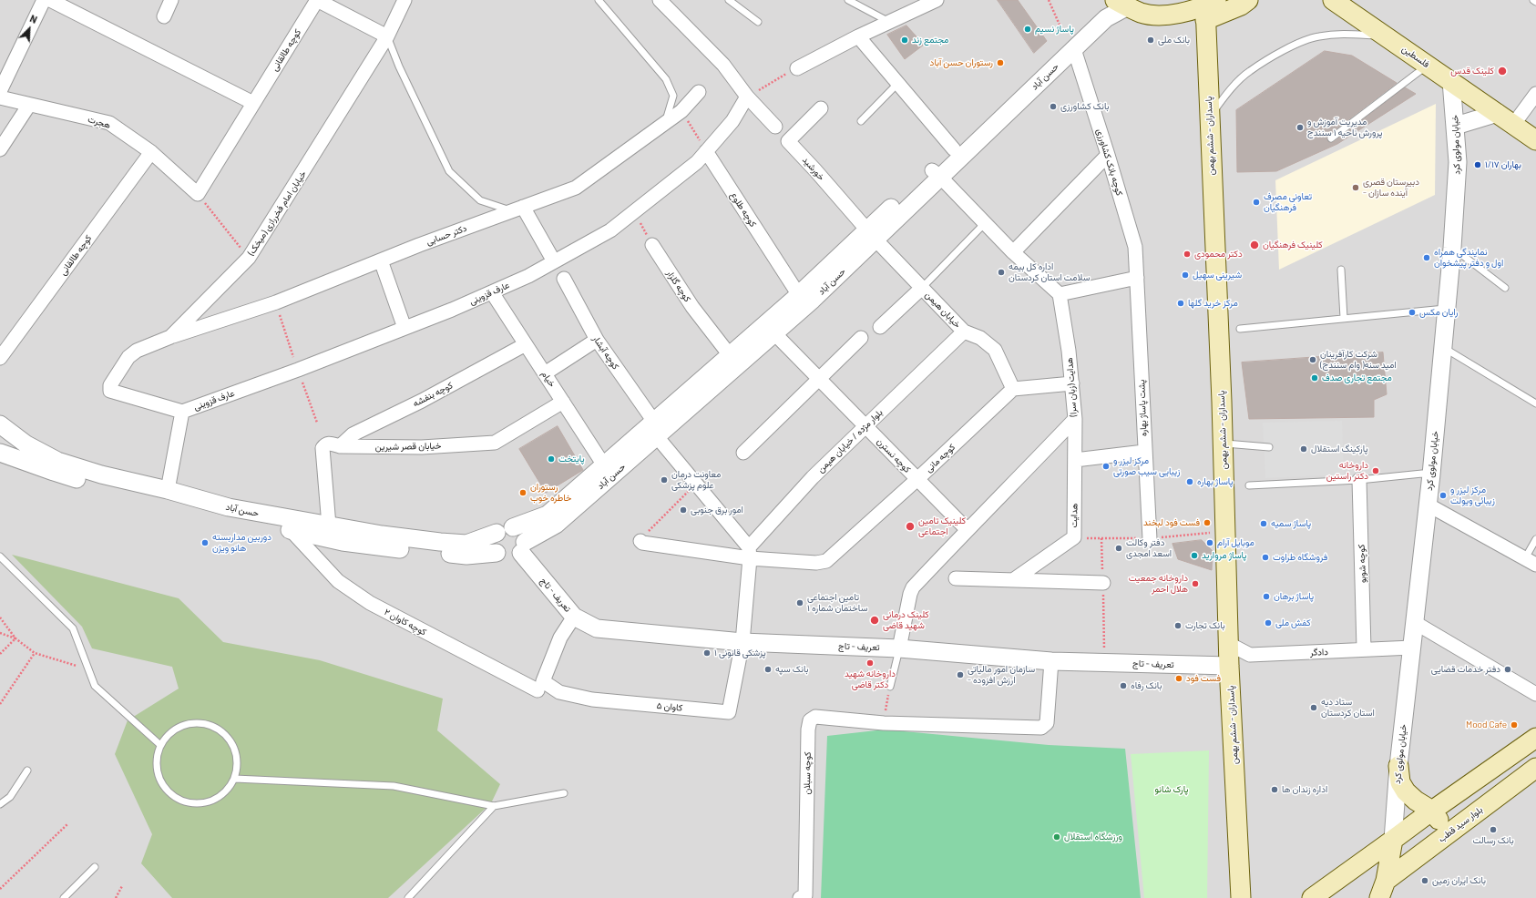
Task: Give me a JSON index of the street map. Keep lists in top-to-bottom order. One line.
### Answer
{"streets":{"main road":["فلسطین","پاسداران - ششم بهمن","بلوار سید قطب"],"street":["کوچه طالقانی","حسن آباد","هجرت","خیابان مولوی کرد","کوچه بانک کشاورزی","خورشید","کوچه طلوع","خیابان امام فخررازی (میخک)","دکتر حسابی","کوچه گلزار","عارف قزوینی","خیابان هیمن","کوچه آبشار","خیام","هدایت (زبان سرا)","کوچه بنفشه","پشت پاساژ بهاره","بلوار مژده / خیابان هیمن","خیابان قصر شیرین","کوچه نسترن","کوچه مانی","هدایت","کوچه شوبو","تعریف - تاج","کوچه کاوان ۲","دادگر","کاوان ۵","کوچه سبلان"]},"crossings":[["کوچه طالقانی","هجرت"],["فلسطین","خیابان مولوی کرد"],["حسن آباد","کوچه بانک کشاورزی"],["حسن آباد","خورشید"],["حسن آباد","کوچه طلوع"],["حسن آباد","کوچه گلزار"],["حسن آباد","عارف قزوینی"],["حسن آباد","خیابان هیمن"],["حسن آباد","کوچه آبشار"],["حسن آباد","خیام"],["حسن آباد","خیابان قصر شیرین"],["حسن آباد","کوچه نسترن"],["حسن آباد","تعریف - تاج"],["حسن آباد","کوچه کاوان ۲"],["پاسداران - ششم بهمن","تعریف - تاج"],["پاسداران - ششم بهمن","دادگر"],["خیابان مولوی کرد","دادگر"],["کوچه بانک کشاورزی","پشت پاساژ بهاره"],["خورشید","خیابان هیمن"],["کوچه طلوع","عارف قزوینی"],["خیابان امام فخررازی (میخک)","دکتر حسابی"],["خیابان امام فخررازی (میخک)","عارف قزوینی"],["عارف قزوینی","خیام"],["خیابان هیمن","بلوار مژده / خیابان هیمن"],["خیابان هیمن","کوچه مانی"],["کوچه آبشار","بلوار مژده / خیابان هیمن"],["کوچه آبشار","کوچه مانی"],["خیام","کوچه بنفشه"],["خیام","خیابان قصر شیرین"],["هدایت (زبان سرا)","کوچه نسترن"],["هدایت (زبان سرا)","هدایت"],["هدایت (زبان سرا)","تعریف - تاج"],["کوچه بنفشه","خیابان قصر شیرین"],["بلوار مژده / خیابان هیمن","کوچه نسترن"],["بلوار مژده / خیابان هیمن","کوچه مانی"],["کوچه نسترن","کوچه مانی"],["کوچه شوبو","دادگر"],["تعریف - تاج","کاوان ۵"],["تعریف - تاج","کوچه سبلان"],["کوچه کاوان ۲","کاوان ۵"]],"parks":["پارک شانو"],"places":["پاساژ نسیم","مجتمع زند","بانک ملی","رستوران حسن آباد","کلینک قدس","بانک کشاورزی","مدیریت آموزش و پرورش ناحیه ۱ سنندج","بهاران ۱/۱۷","دبیرستان قصری - آینده سازان","تعاونی مصرف فرهنگیان","کلینیک فرهنگیان","دکتر محمودی","نمایندگی همراه اول و دفتر پیشخوان","اداره کل بیمه سلامت استان کردستان","شیرینی سهیل","مرکز خرید گلها","رایان مکس","شرکت کارآفرینان امید سنه( وام سنندج)","مجتمع تجاری صدف","پارکینگ استقلال","پایتخت","مرکز لیزر و زیبایی سیب صورتی","داروخانه دکتر راستین","معاونت درمان علوم پزشکی","پاساژ بهاره","رستوران خاطره خوب","مرکز لیزر و زیبائی ویولت","امور برق جنوبی","فست فود لبخند","پاساژ سمیه","کلینیک تامین اجتماعی","دوربین مداربسته هانو ویژن","موبایل آرام","دفتر وکالت اسعد امجدی","پاساژ مروارید","فروشگاه طراوت","داروخانه جمعیت هلال احمر","پاساژ برهان","تامین اجتماعی ساختمان شماره ۱","کلینک درمانی شهید قاضی","کفش ملی","بانک تجارت","پزشکی قانونی ۱","داروخانه شهید دکتر قاضی","بانک سپه","دفتر خدمات قضایی","سازمان امور مالیاتی - ارزش افزوده","فست فود","بانک رفاه","ستاد دیه استان کردستان","Mood Cafe","اداره زندان ها","بانک رسالت","ورزشگاه استقلال","بانک ایران زمین"],"north":"top right"}
